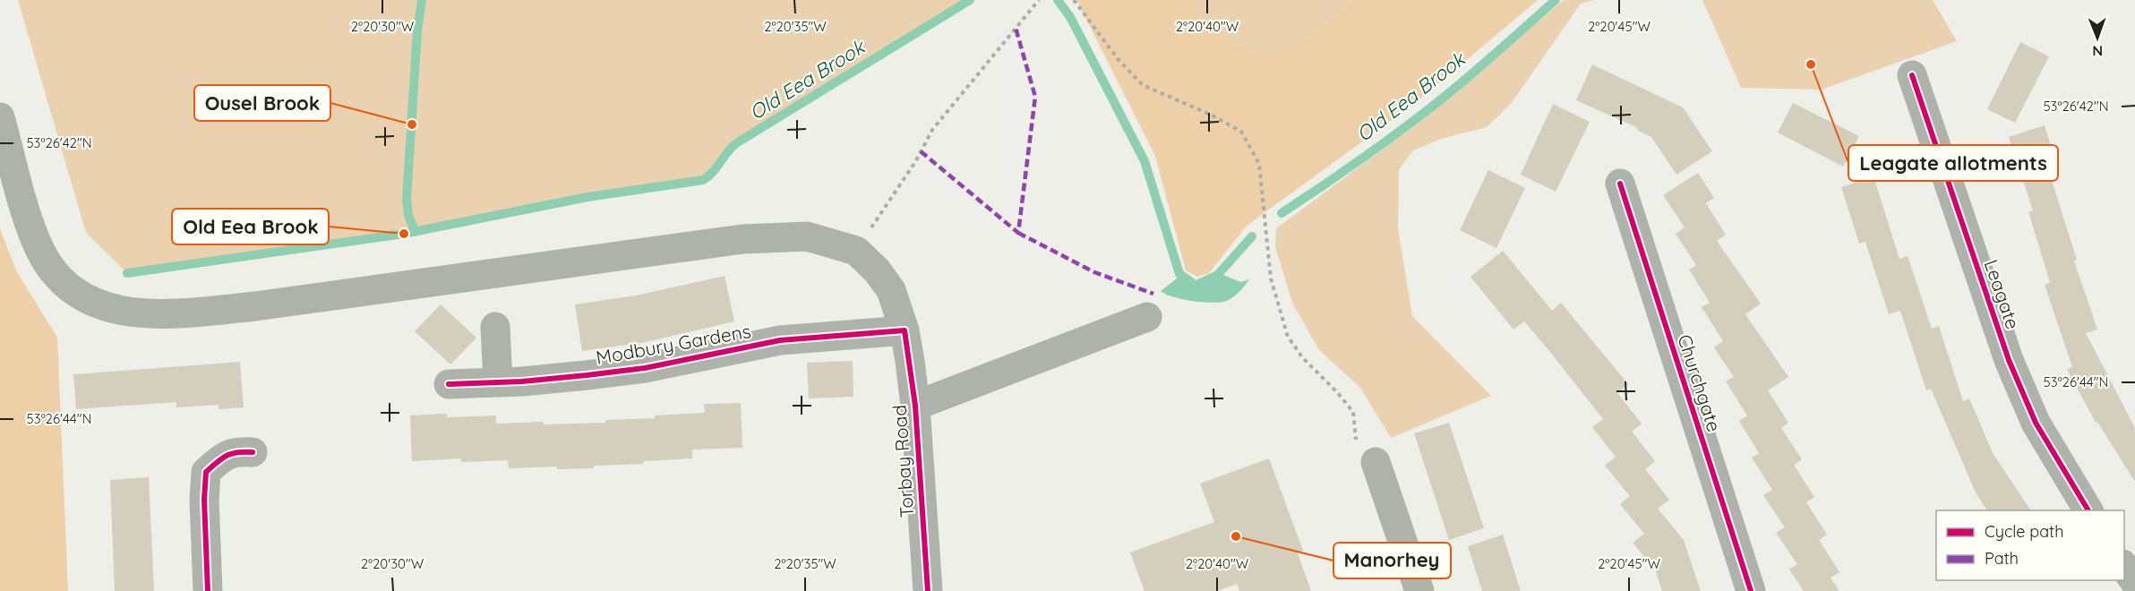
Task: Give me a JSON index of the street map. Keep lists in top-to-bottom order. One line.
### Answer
{"streets":{"street":["Leagate","Modbury Gardens","Churchgate","Torbay Road"]},"crossings":[["Modbury Gardens","Torbay Road"]],"water":["Old Eea Brook"],"places":["Leagate allotments","Ousel Brook","Old Eea Brook","Manorhey"],"legend":["Cycle path","Path"],"north":"bottom","coordinates":["2°20'30\"W","2°20'35\"W","2°20'40\"W","2°20'45\"W","53°26'42\"N","53°26'44\"N"]}
